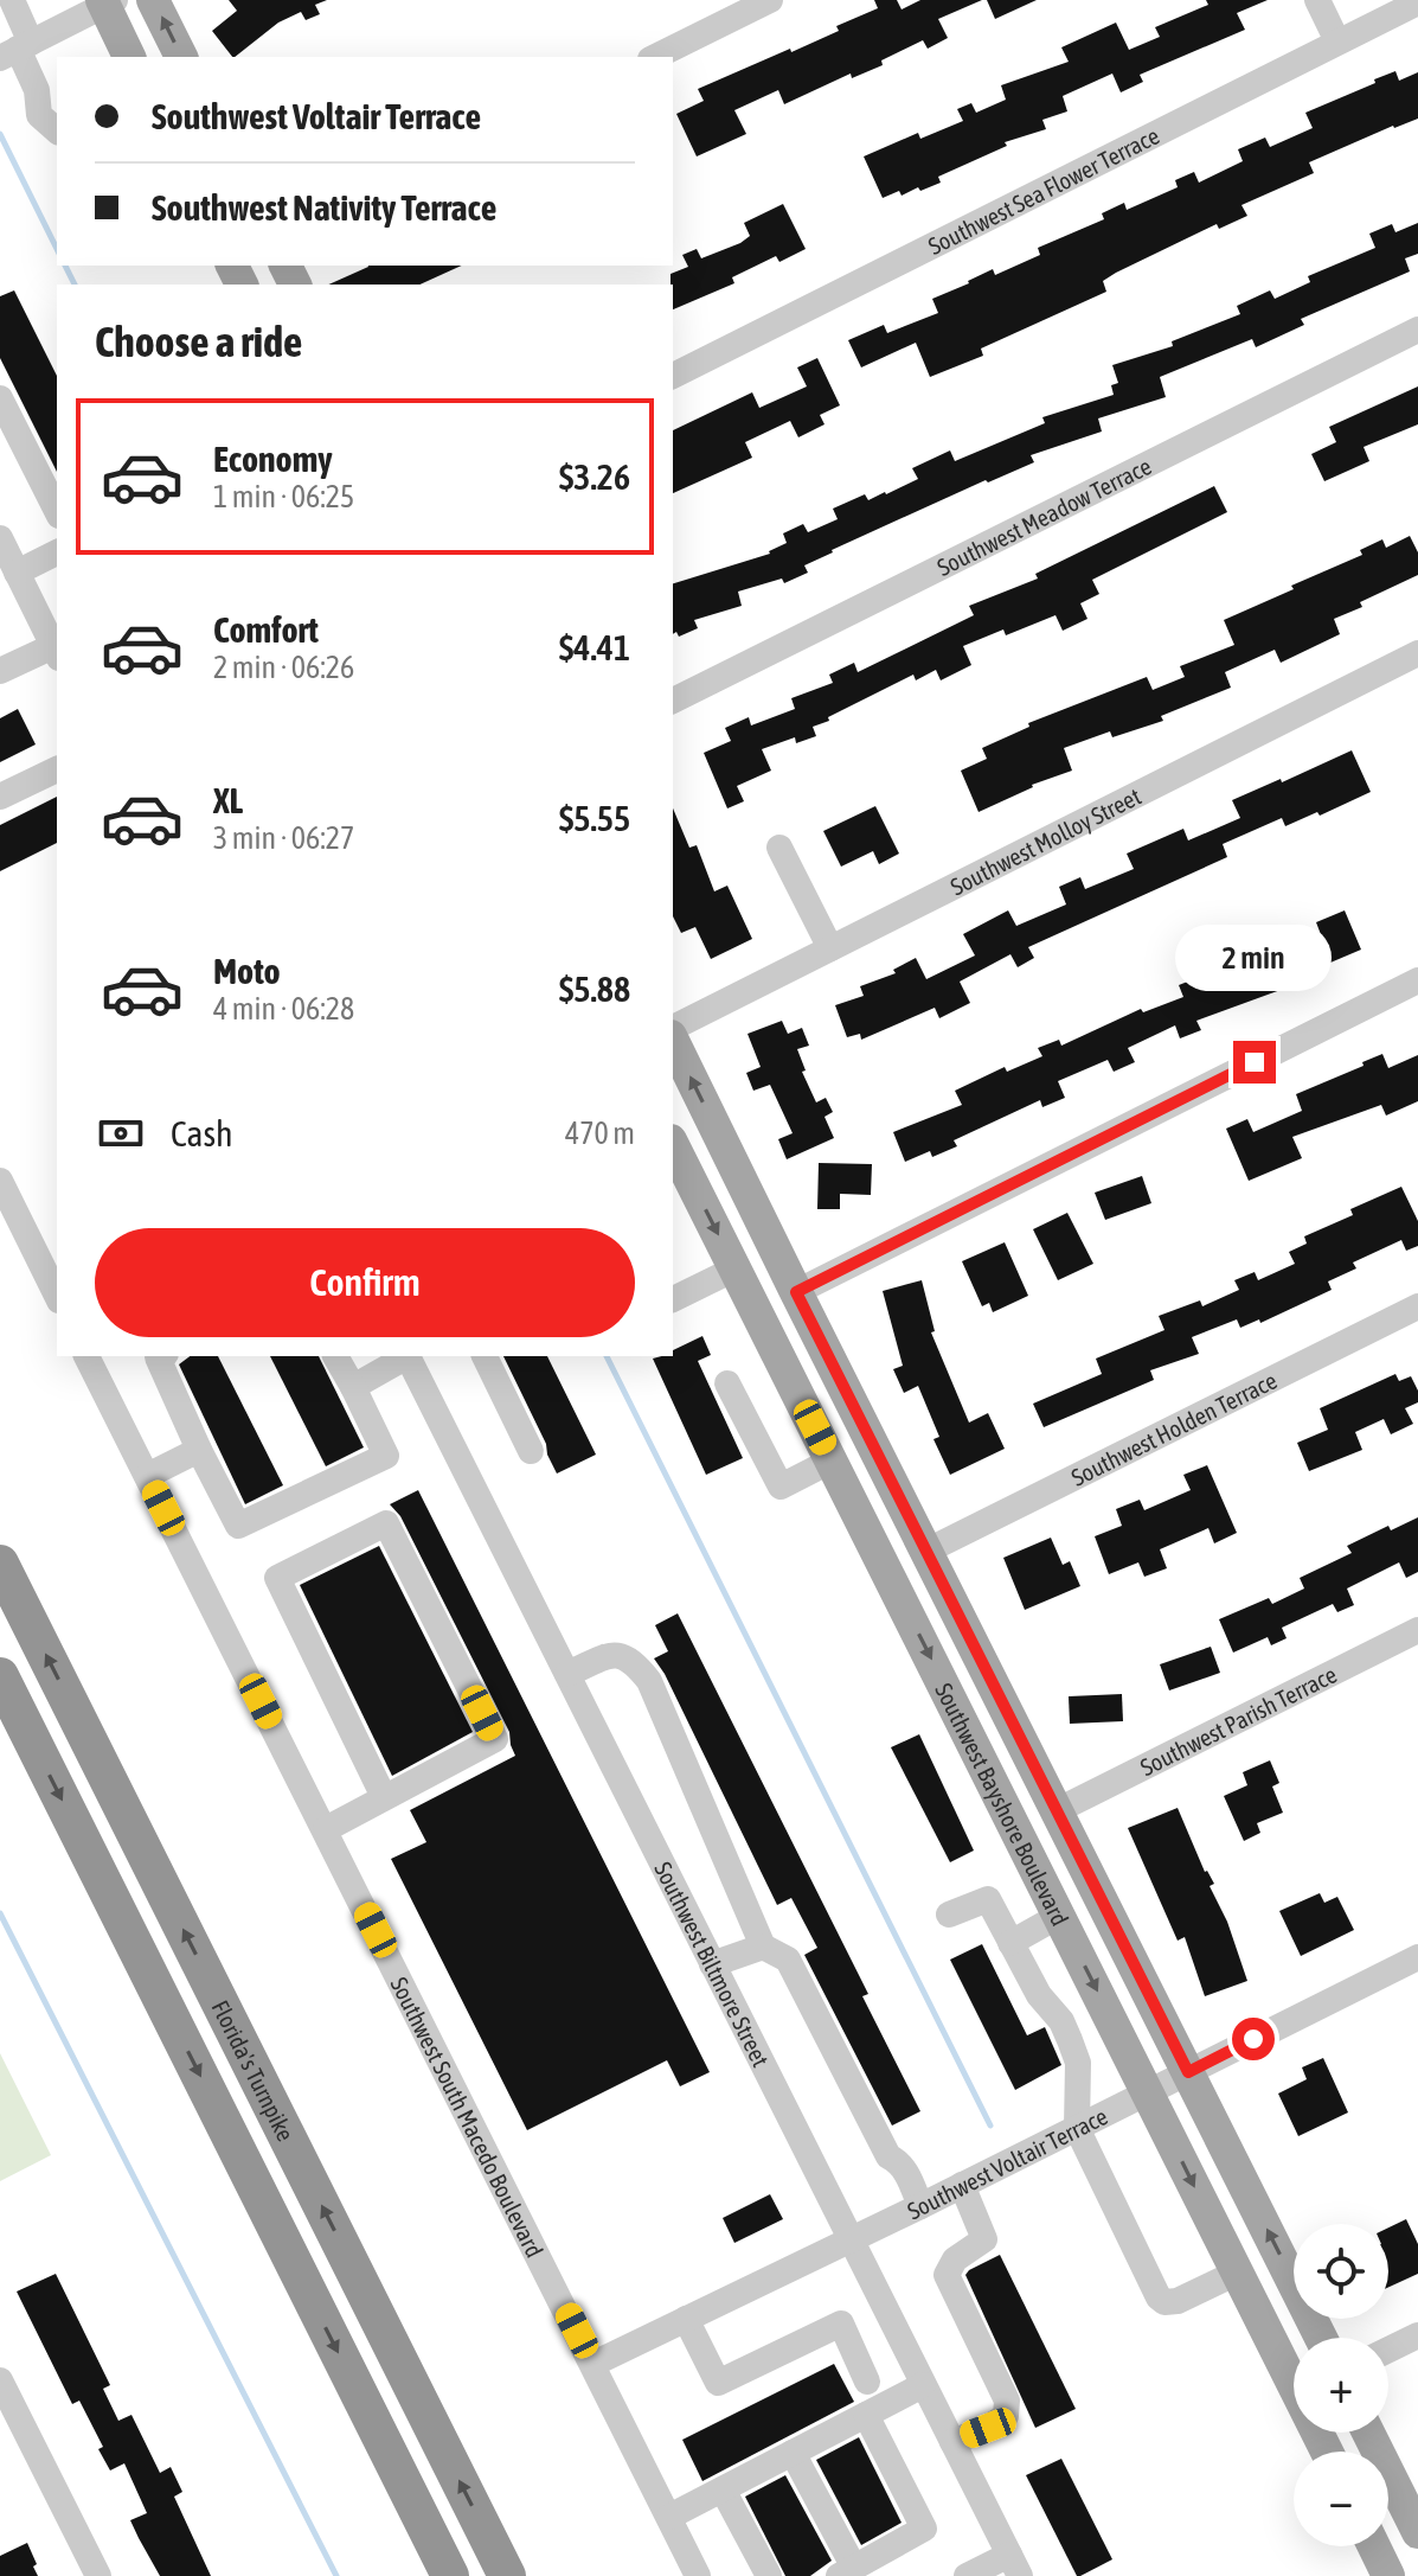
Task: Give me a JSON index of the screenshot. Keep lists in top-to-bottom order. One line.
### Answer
{"streets":{"highway":["Florida's Turnpike"],"main road":["Southwest Bayshore Boulevard"],"street":["Southwest Sea Flower Terrace","Southwest Meadow Terrace","Southwest Molloy Street","Southwest Holden Terrace","Southwest Parish Terrace","Southwest Biltmore Street","Southwest South Macedo Boulevard","Southwest Voltair Terrace"]},"crossings":[["Southwest Holden Terrace","Southwest Bayshore Boulevard"],["Southwest Parish Terrace","Southwest Bayshore Boulevard"],["Southwest Bayshore Boulevard","Southwest Voltair Terrace"],["Southwest Biltmore Street","Southwest Voltair Terrace"],["Southwest South Macedo Boulevard","Southwest Voltair Terrace"]],"page":{"banner":["Southwest Voltair Terrace","Southwest Nativity Terrace"],"heading":"Choose a ride","list":[{"name":"Economy","note":"1 min · 06:25","value":"$3.26"},{"name":"Comfort","note":"2 min · 06:26","value":"$4.41"},{"name":"XL","note":"3 min · 06:27","value":"$5.55"},{"name":"Moto","note":"4 min · 06:28","value":"$5.88"}],"bubble":"2 min","pay":["Cash","470 m"],"buttons":"Confirm","map_buttons":["+","−"]}}
